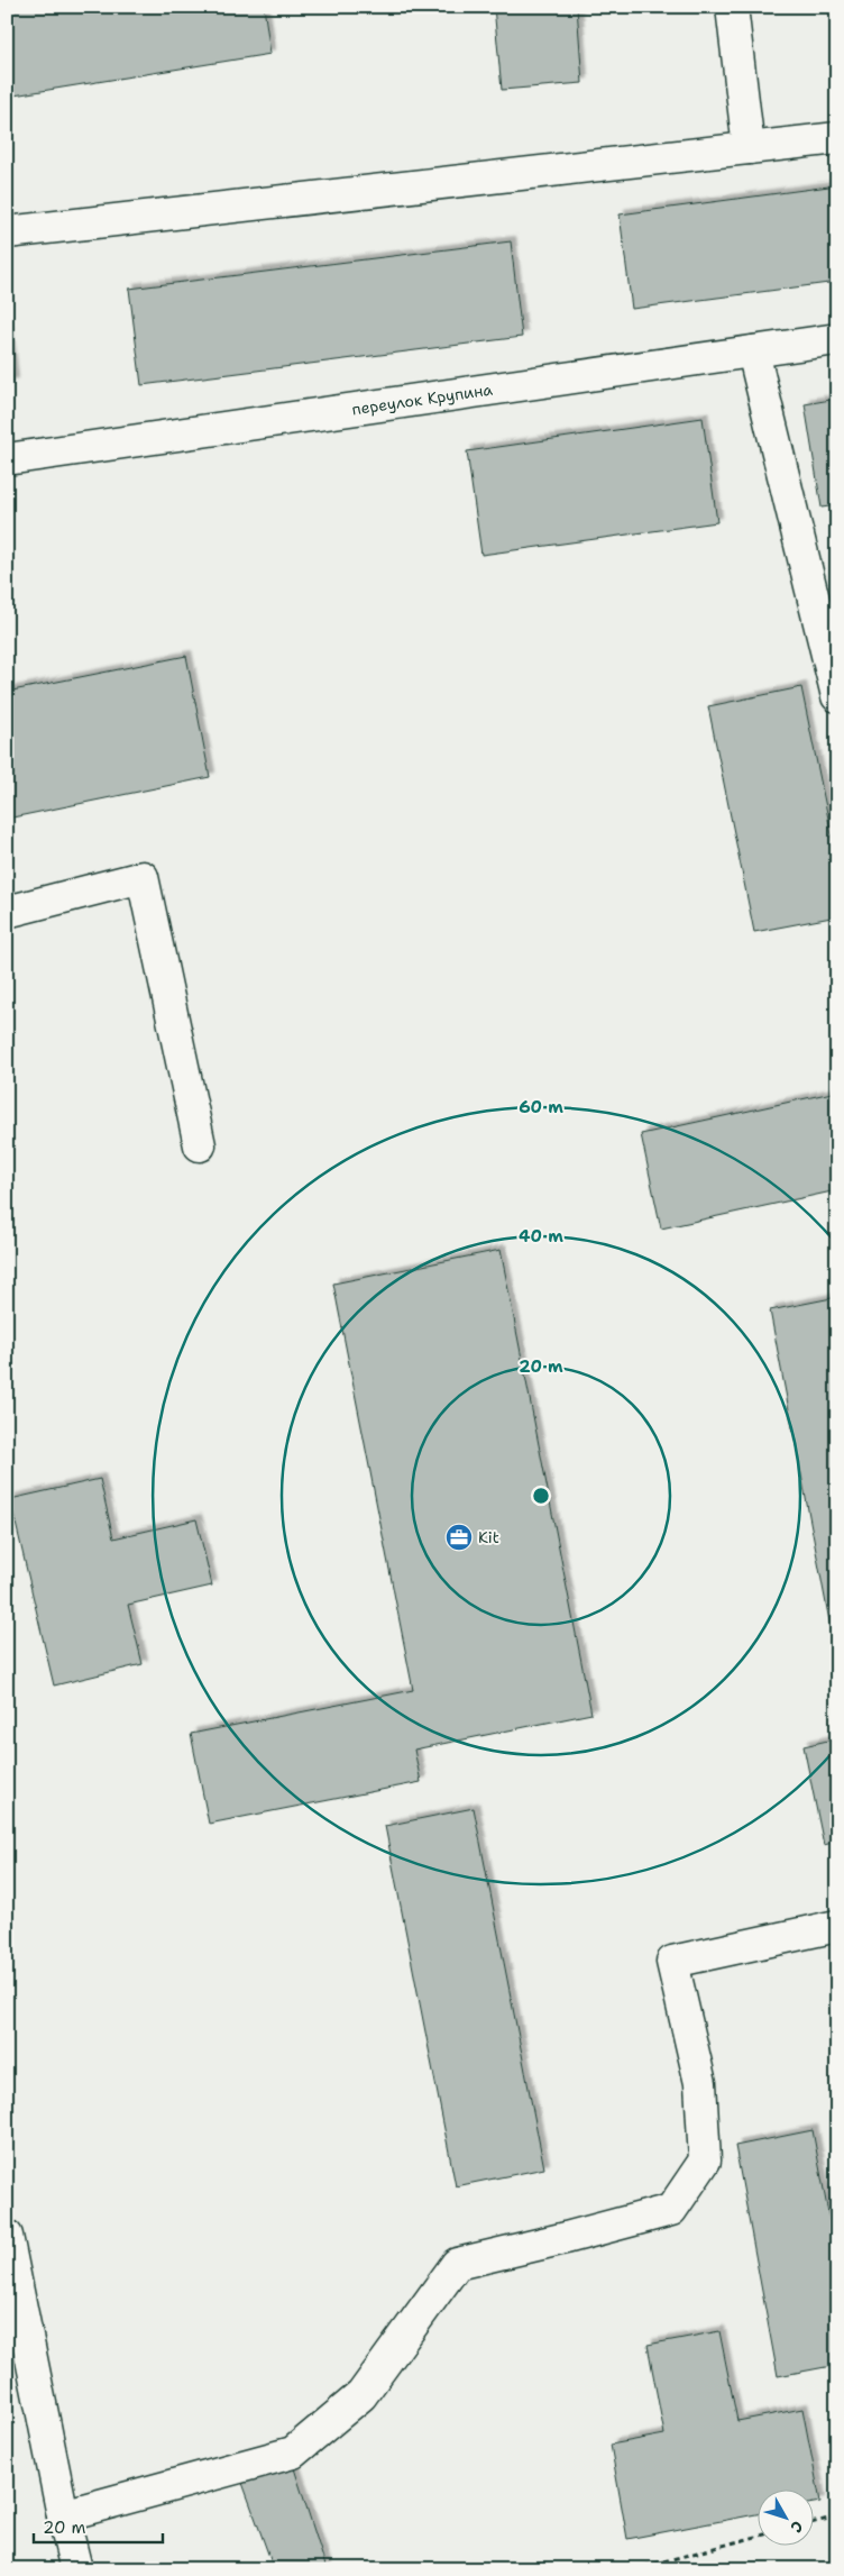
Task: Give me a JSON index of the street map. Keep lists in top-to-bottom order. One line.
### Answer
{"streets":{"street":["переулок Крупина"]},"places":{"office":["Kit"]},"scale_bar":"20 m","north":"bottom right","rings":["60 m","40 m","20 m"]}
